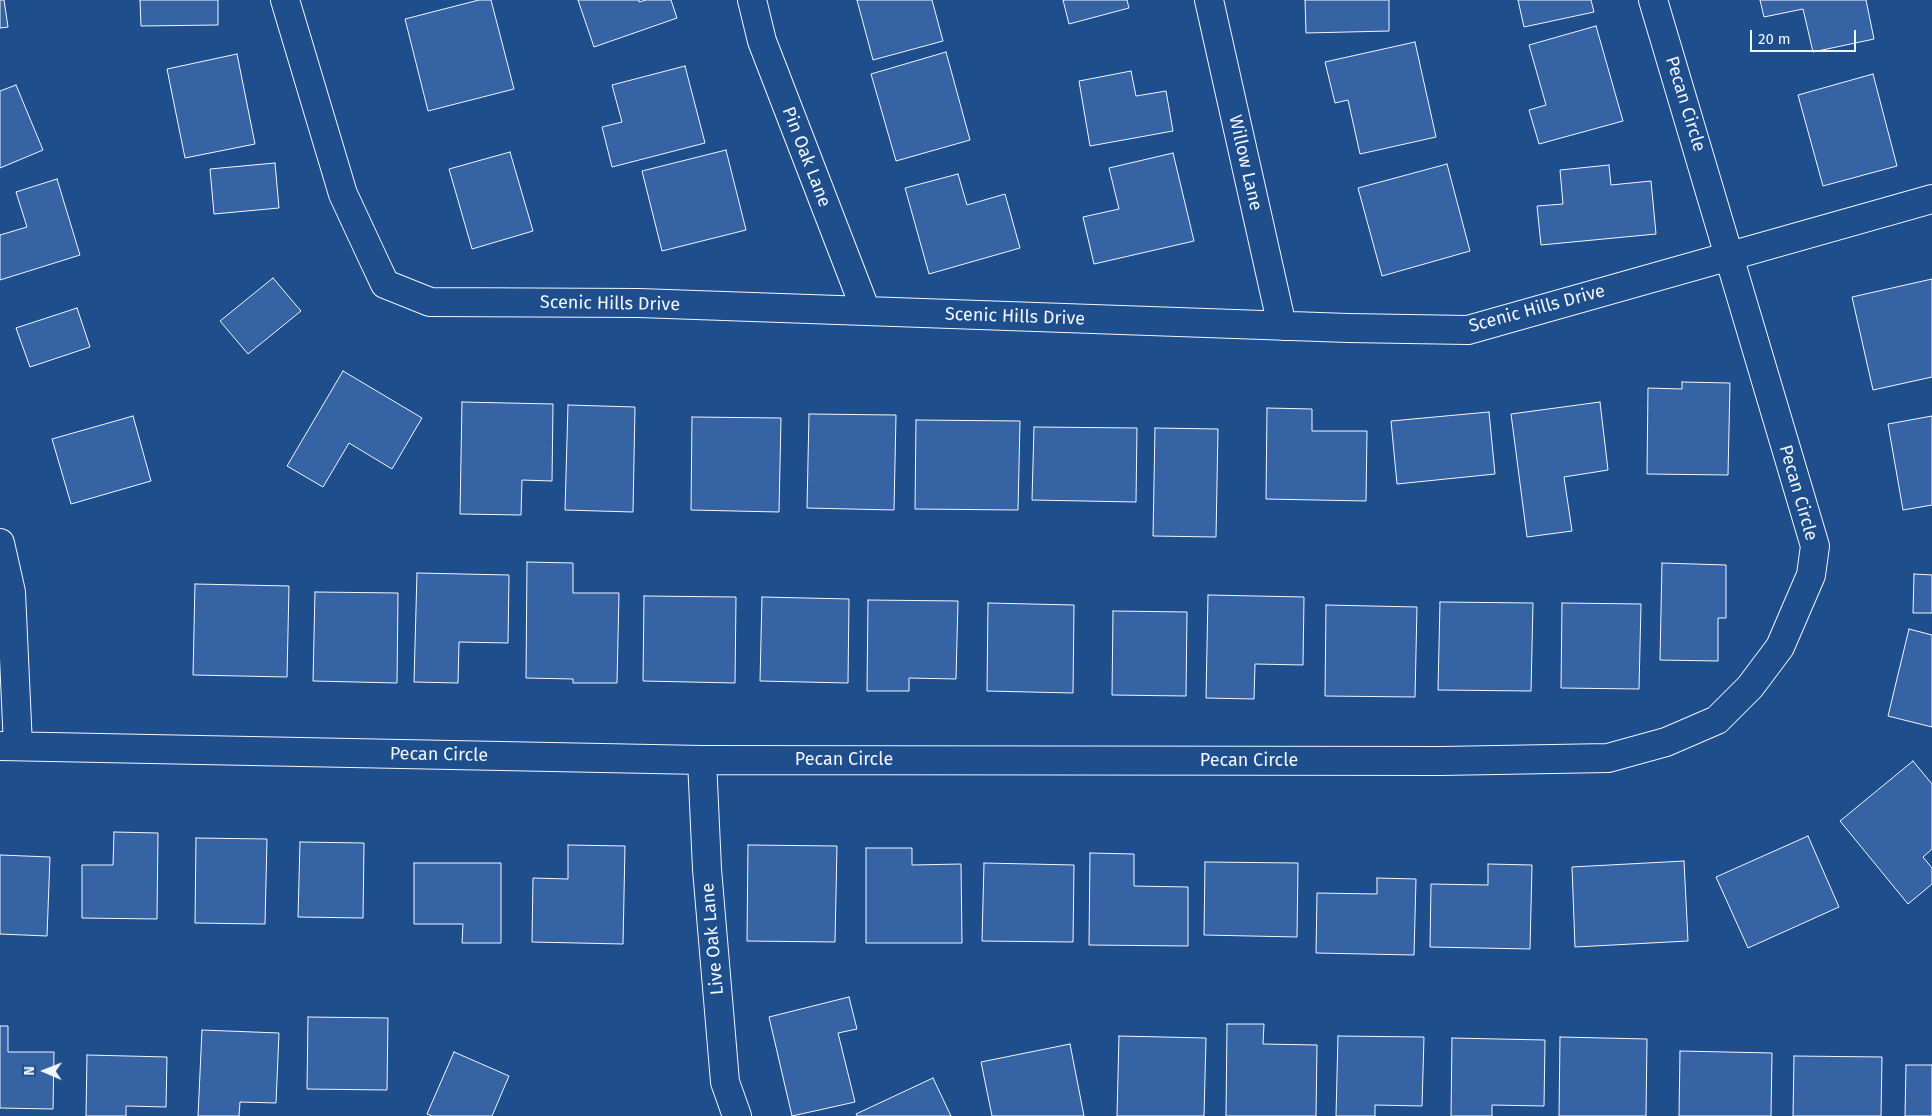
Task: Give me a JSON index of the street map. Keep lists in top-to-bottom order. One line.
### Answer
{"streets":{"street":["Pecan Circle","Pin Oak Lane","Willow Lane","Scenic Hills Drive","Live Oak Lane"]},"crossings":[["Pecan Circle","Scenic Hills Drive"],["Pecan Circle","Live Oak Lane"],["Pin Oak Lane","Scenic Hills Drive"],["Willow Lane","Scenic Hills Drive"]],"scale_bar":"20 m","north":"left"}
